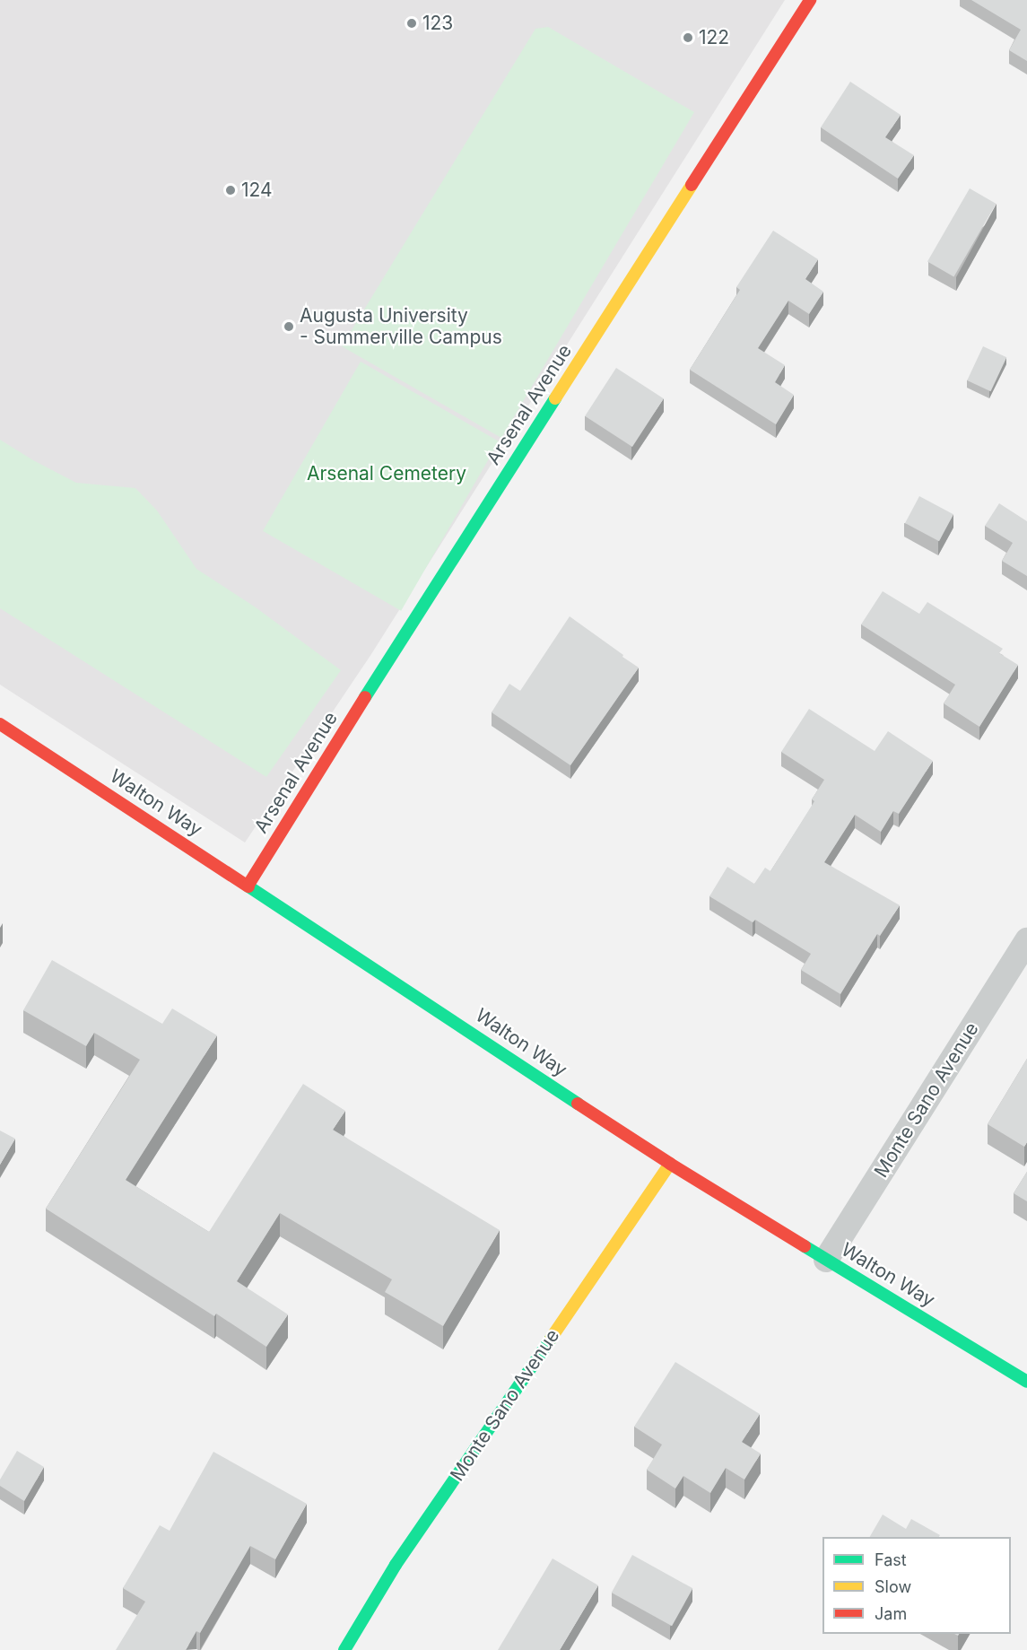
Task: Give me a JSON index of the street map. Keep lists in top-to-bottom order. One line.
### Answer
{"streets":{"street":["Arsenal Avenue","Walton Way","Monte Sano Avenue"]},"crossings":[["Arsenal Avenue","Walton Way"],["Walton Way","Monte Sano Avenue"]],"parks":["Arsenal Cemetery"],"places":["123","122","124","Augusta University - Summerville Campus"],"legend":["Fast","Slow","Jam"]}
